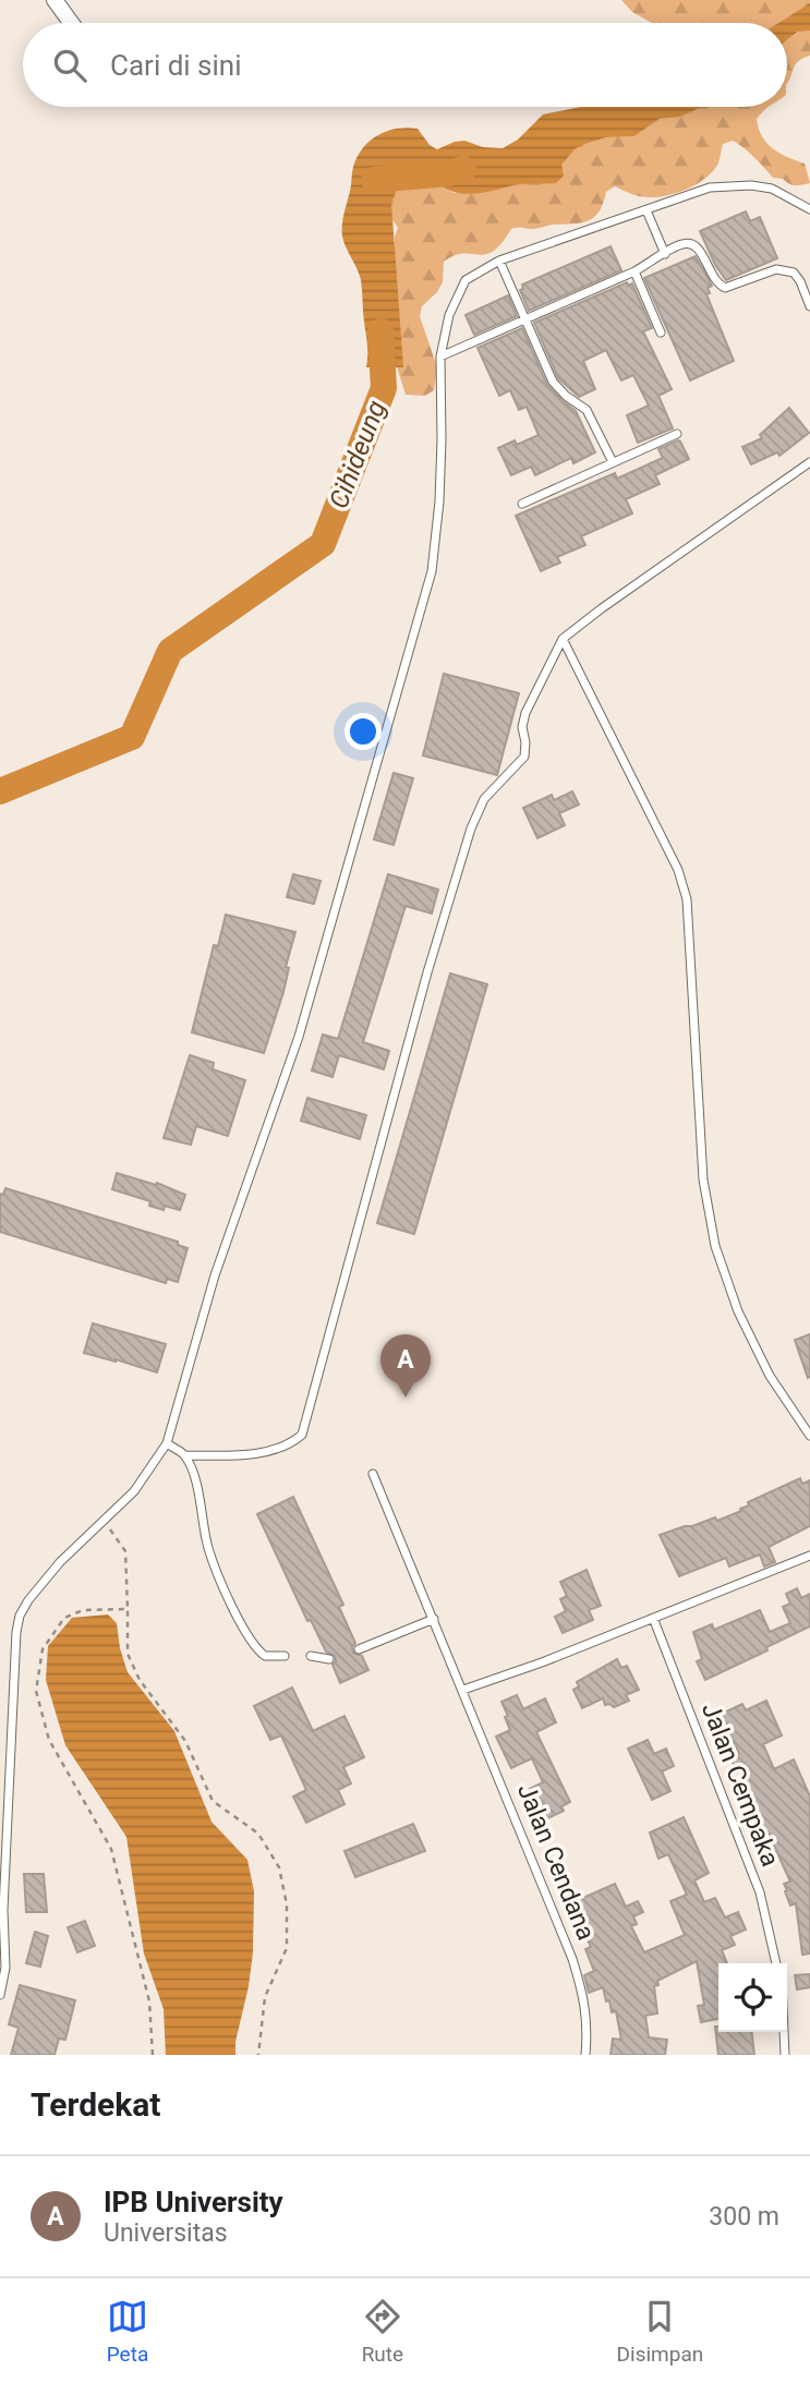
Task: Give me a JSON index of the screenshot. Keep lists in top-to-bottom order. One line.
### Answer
{"streets":{"lane":["Jalan Cempaka","Jalan Cendana"]},"water":["Cihideung"],"page":{"search":"Cari di sini","pins":"A","heading":"Terdekat","list":[{"mark":"A","name":"IPB University","note":"Universitas","value":"300 m"}],"nav":["Peta","Rute","Disimpan"]}}
